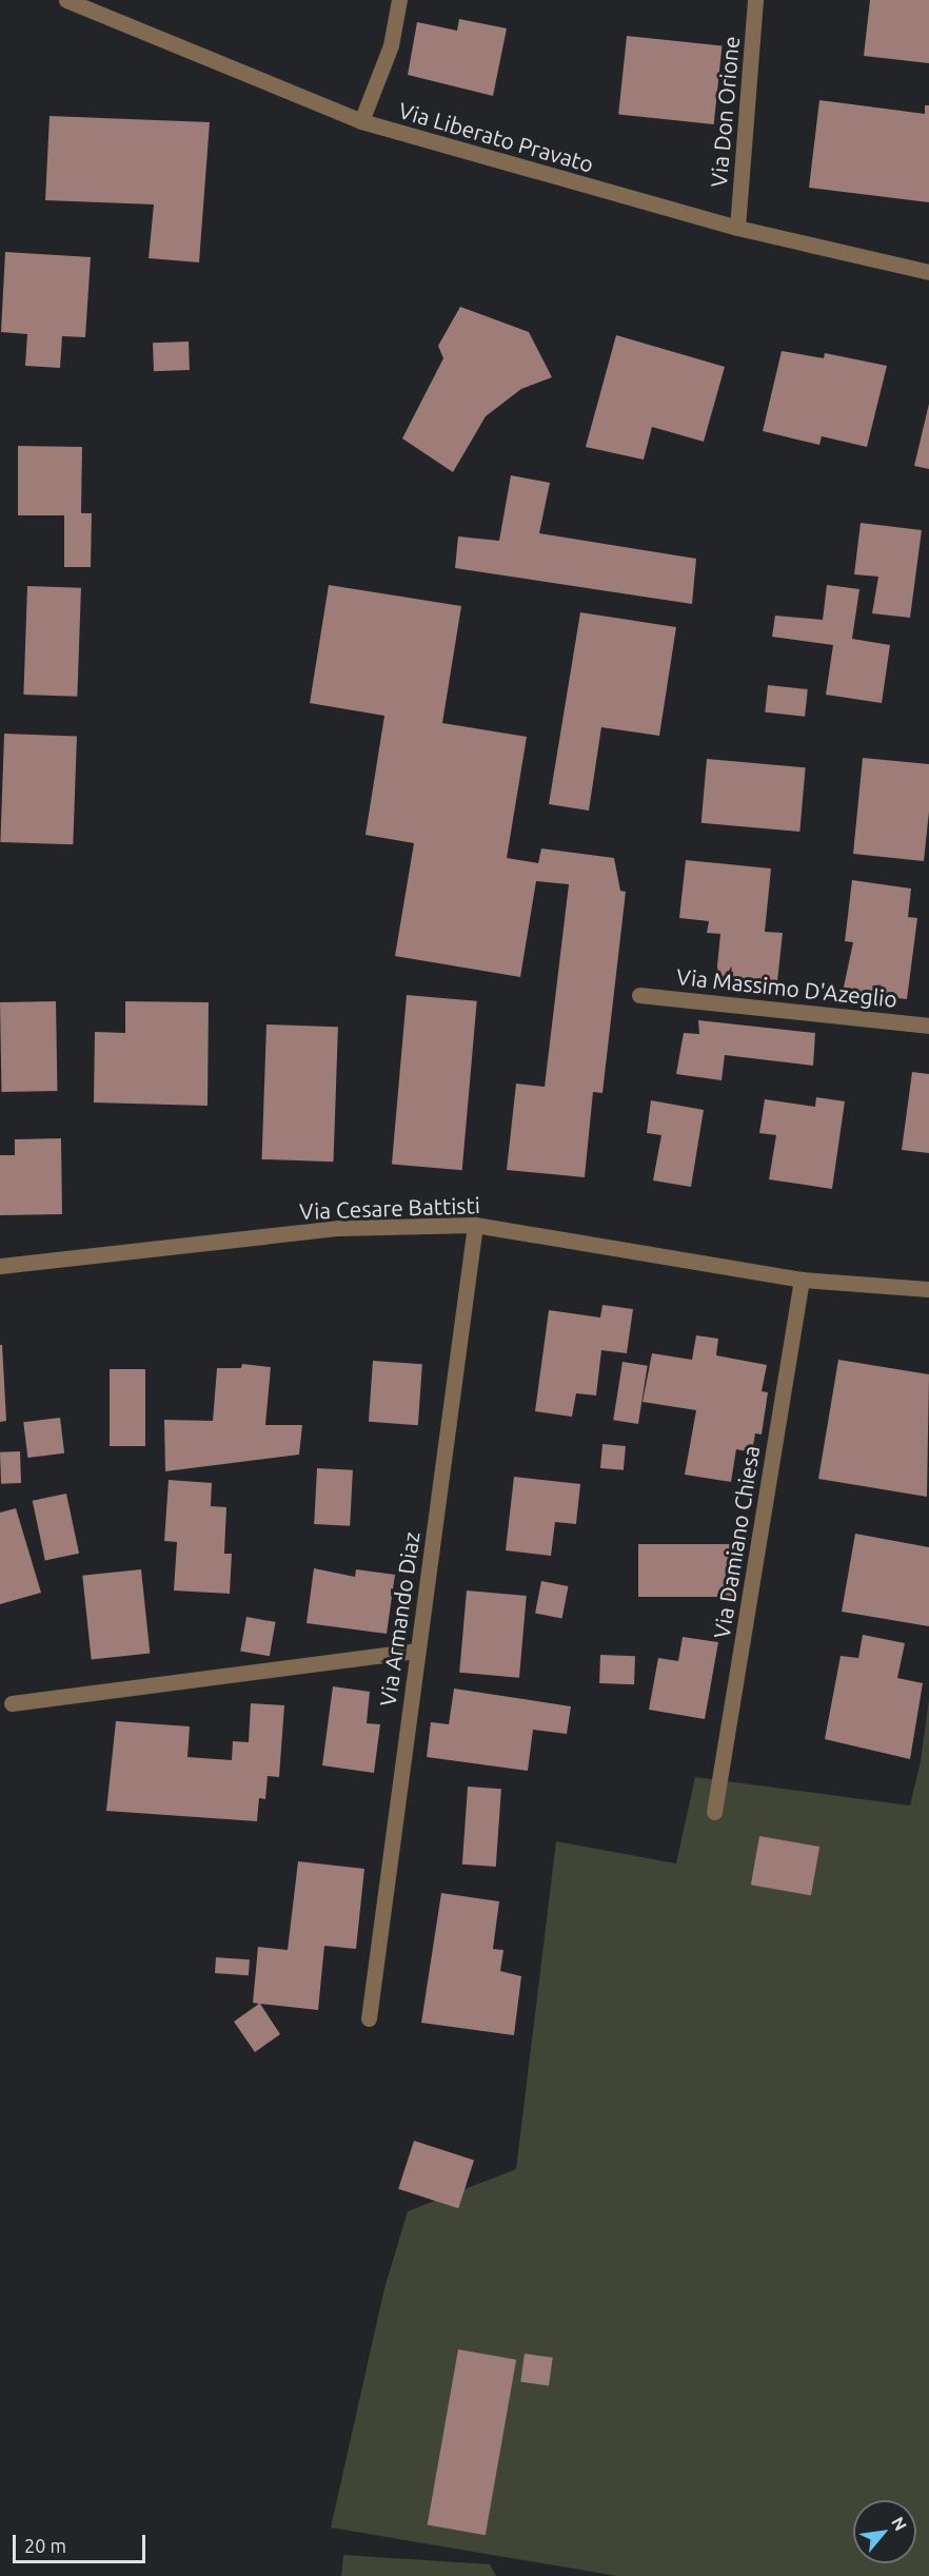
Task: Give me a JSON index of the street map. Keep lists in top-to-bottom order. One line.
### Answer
{"streets":{"street":["Via Don Orione","Via Liberato Pravato","Via Massimo D'Azeglio","Via Cesare Battisti","Via Damiano Chiesa","Via Armando Diaz"]},"crossings":[["Via Don Orione","Via Liberato Pravato"],["Via Cesare Battisti","Via Damiano Chiesa"],["Via Cesare Battisti","Via Armando Diaz"]],"scale_bar":"20 m","north":"top right"}
